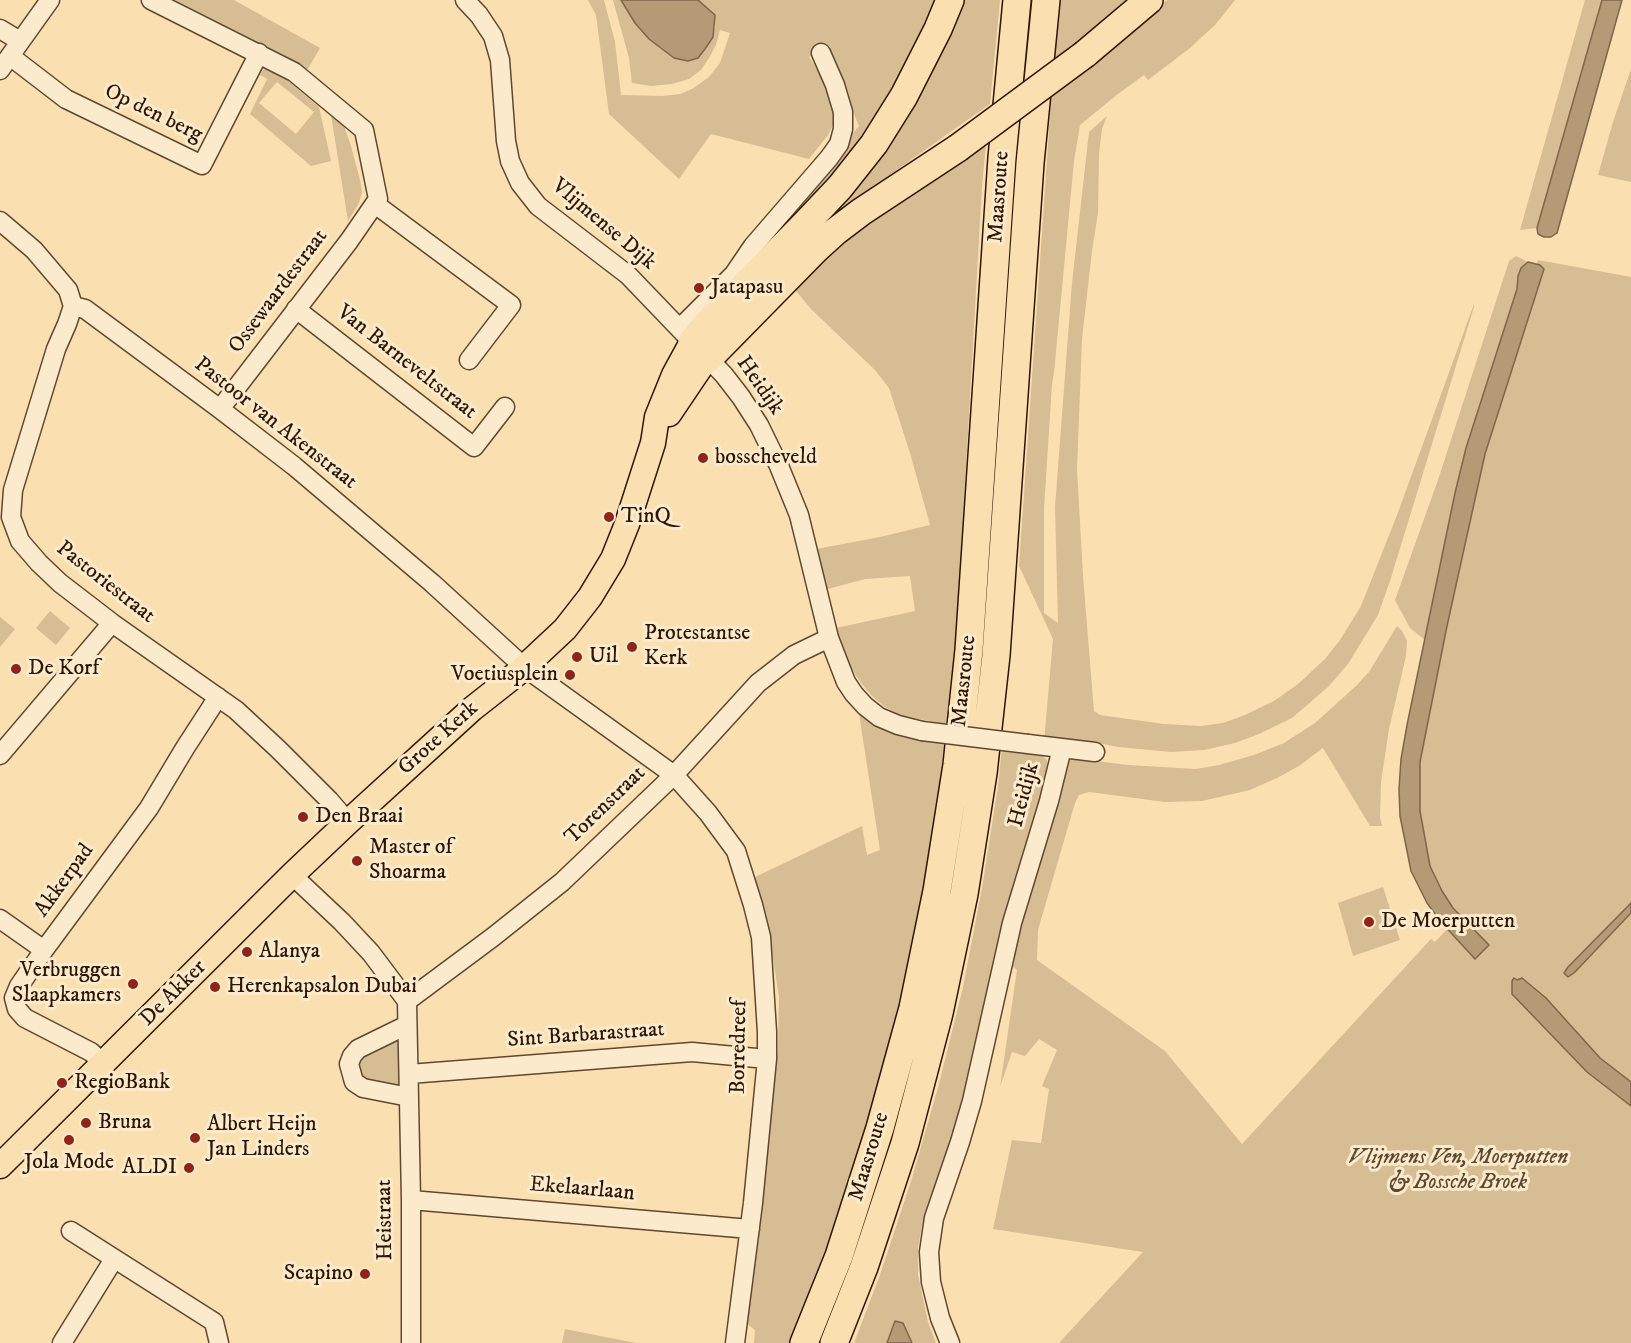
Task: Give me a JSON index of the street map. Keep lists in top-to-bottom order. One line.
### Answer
{"streets":{"highway":["Maasroute"],"main road":["Grote Kerk","De Akker"],"street":["Op den berg","Vlijmense Dijk","Ossewaardestraat","Van Barneveltstraat","Heidijk","Pastoor van Akenstraat","Pastoriestraat","Torenstraat","Akkerpad","Sint Barbarastraat","Borredreef","Ekelaarlaan","Heistraat"]},"crossings":[["Vlijmense Dijk","Heidijk"],["Vlijmense Dijk","Grote Kerk"],["Ossewaardestraat","Van Barneveltstraat"],["Ossewaardestraat","Pastoor van Akenstraat"],["Heidijk","Grote Kerk"],["Heidijk","Torenstraat"],["Pastoor van Akenstraat","Pastoriestraat"],["Pastoor van Akenstraat","Grote Kerk"],["Pastoor van Akenstraat","Torenstraat"],["Pastoor van Akenstraat","Borredreef"],["Pastoriestraat","Grote Kerk"],["Pastoriestraat","Akkerpad"],["Pastoriestraat","De Akker"],["Grote Kerk","De Akker"],["Torenstraat","Borredreef"],["Torenstraat","Heistraat"],["Akkerpad","De Akker"],["Sint Barbarastraat","Borredreef"],["Sint Barbarastraat","Heistraat"],["Borredreef","Ekelaarlaan"],["Ekelaarlaan","Heistraat"]],"parks":["Vlijmens Ven, Moerputten & Bossche Broek"],"places":["Jatapasu","bosscheveld","TinQ","Protestantse Kerk","Uil","De Korf","Voetiusplein","Den Braai","Master of Shoarma","De Moerputten","Alanya","Verbruggen Slaapkamers","Herenkapsalon Dubai","RegioBank","Bruna","Albert Heijn Jan Linders","Jola Mode","ALDI","Scapino"]}
